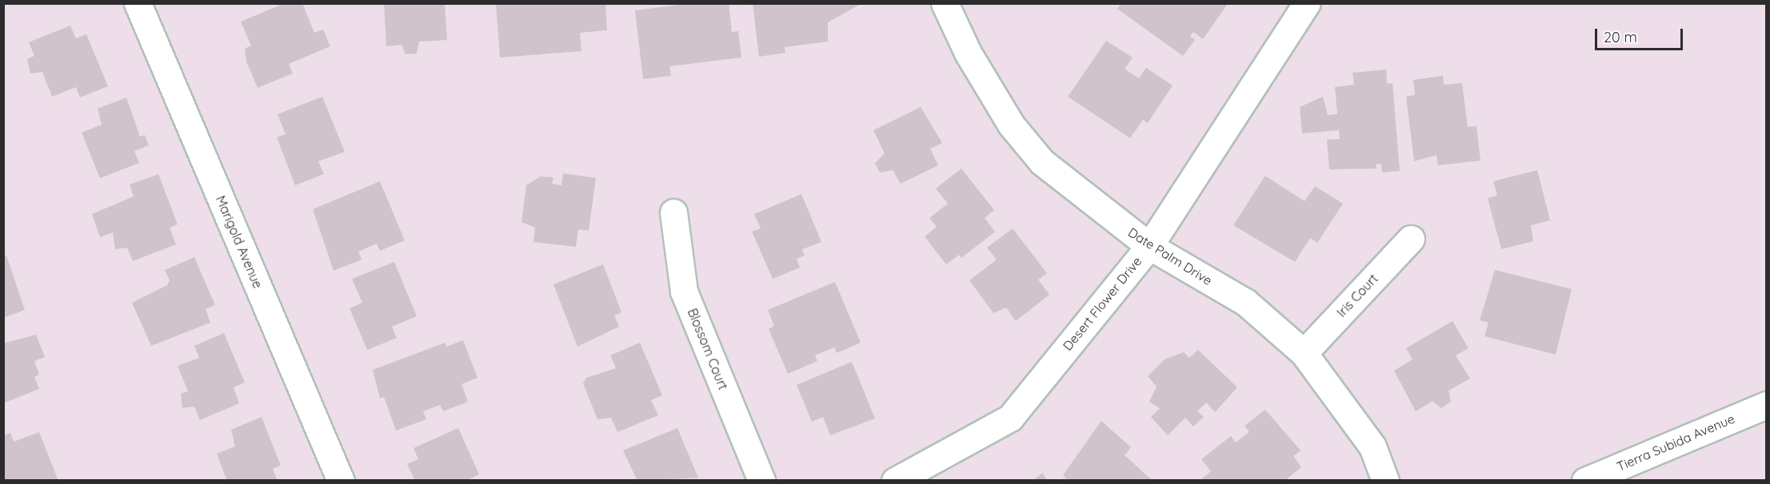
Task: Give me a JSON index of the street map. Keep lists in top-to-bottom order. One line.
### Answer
{"streets":{"street":["Marigold Avenue","Date Palm Drive","Iris Court","Desert Flower Drive","Blossom Court","Tierra Subida Avenue"]},"crossings":[["Date Palm Drive","Iris Court"],["Date Palm Drive","Desert Flower Drive"]],"scale_bar":"20 m"}
